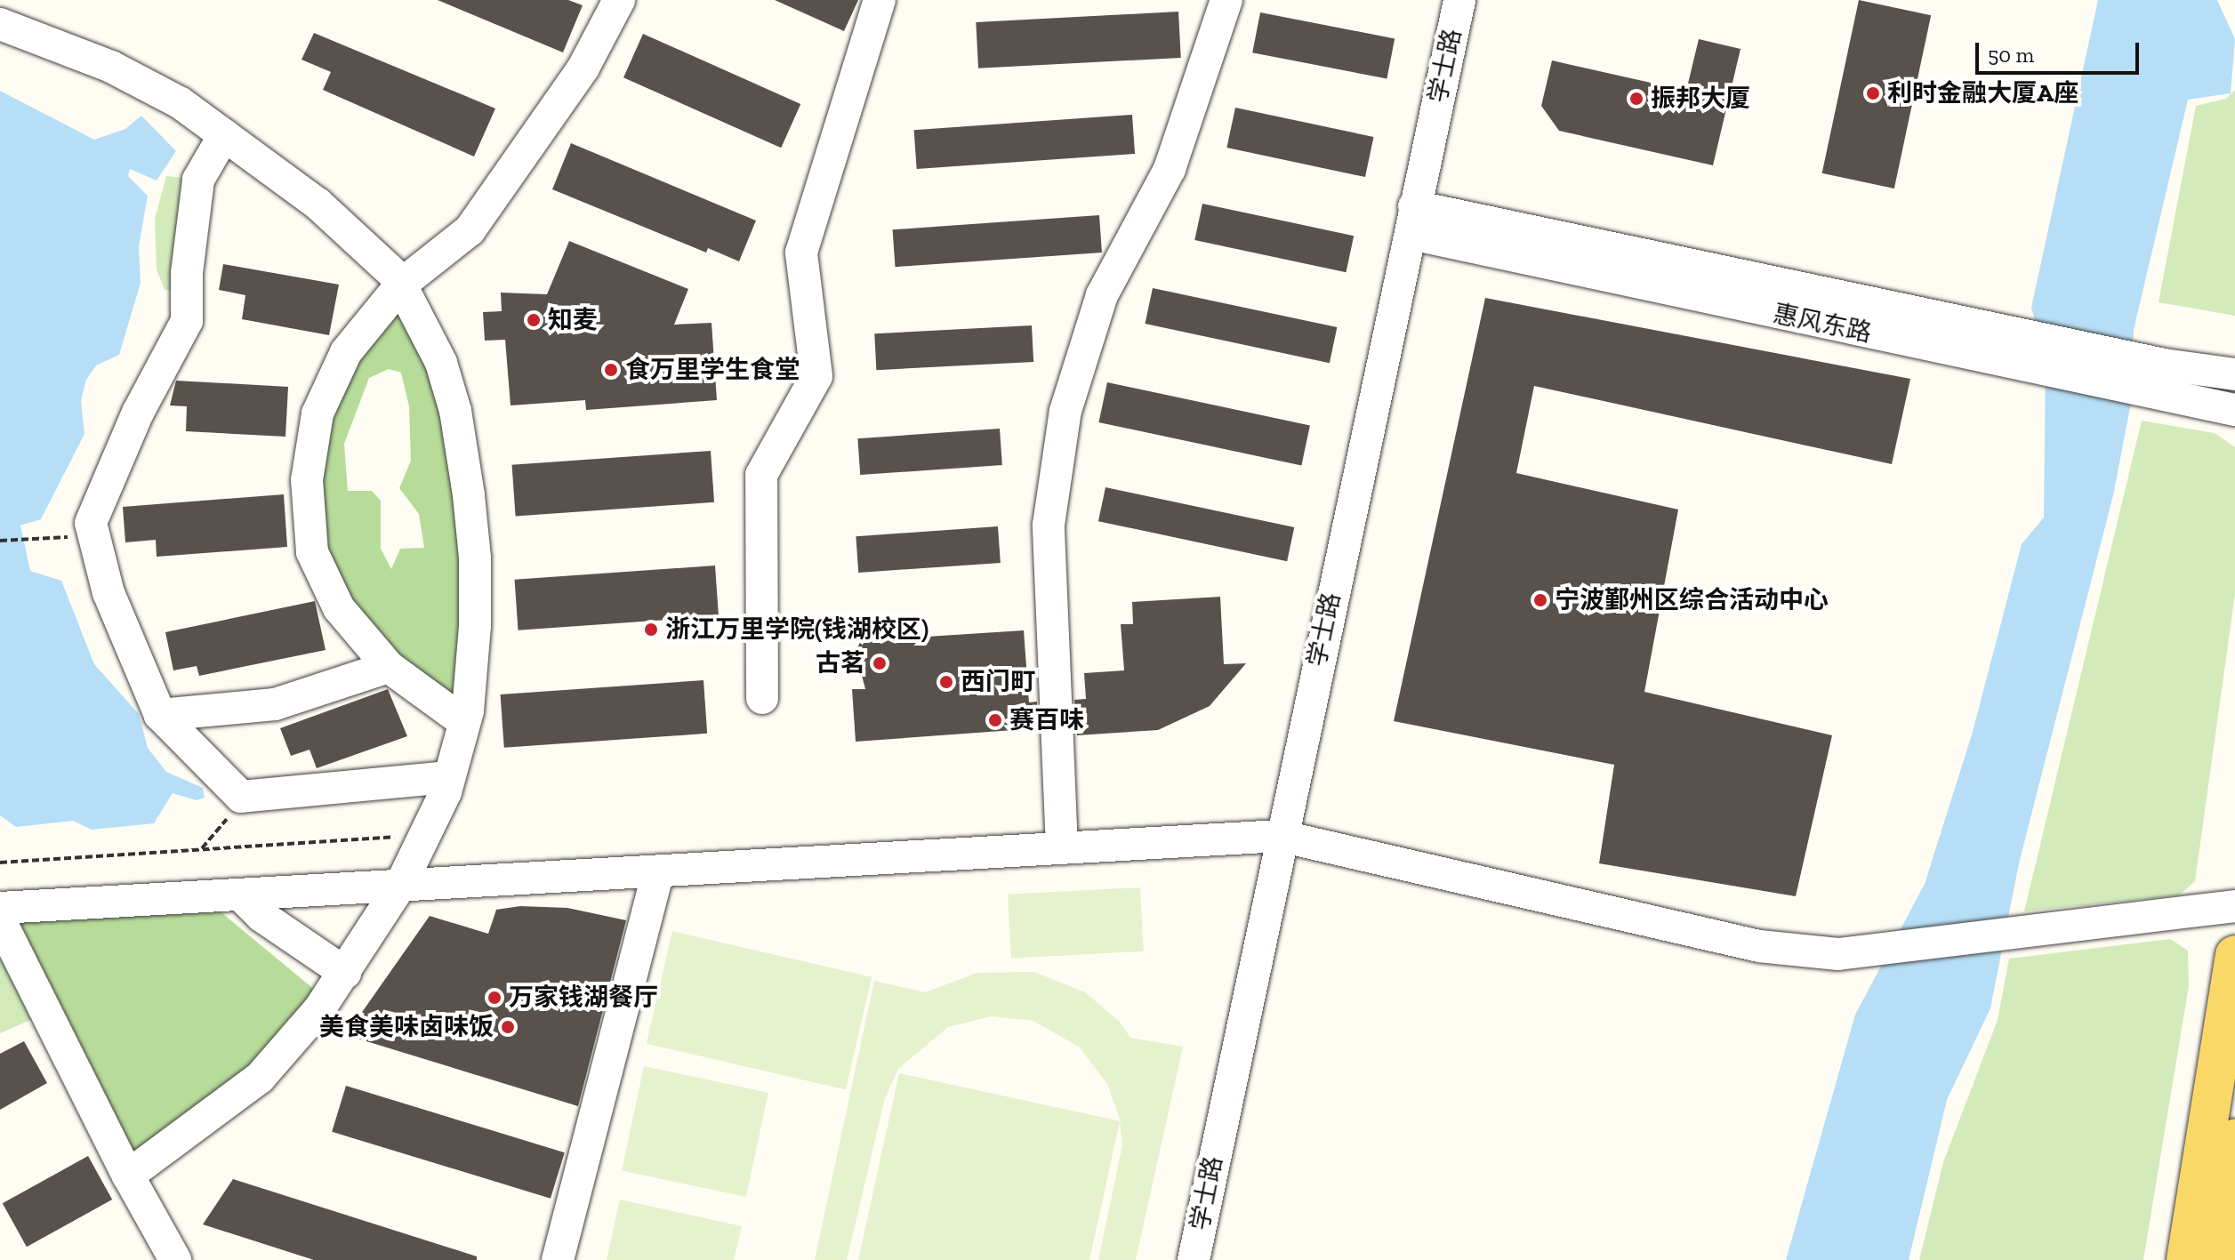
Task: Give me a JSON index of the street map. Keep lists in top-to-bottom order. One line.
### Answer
{"streets":{"street":["学士路","惠风东路"]},"crossings":[["学士路","惠风东路"]],"places":["利时金融大厦A座","振邦大厦","知麦","食万里学生食堂","宁波鄞州区综合活动中心","浙江万里学院(钱湖校区)","古茗","西门町","赛百味","万家钱湖餐厅","美食美味卤味饭"],"scale_bar":"50 m"}
